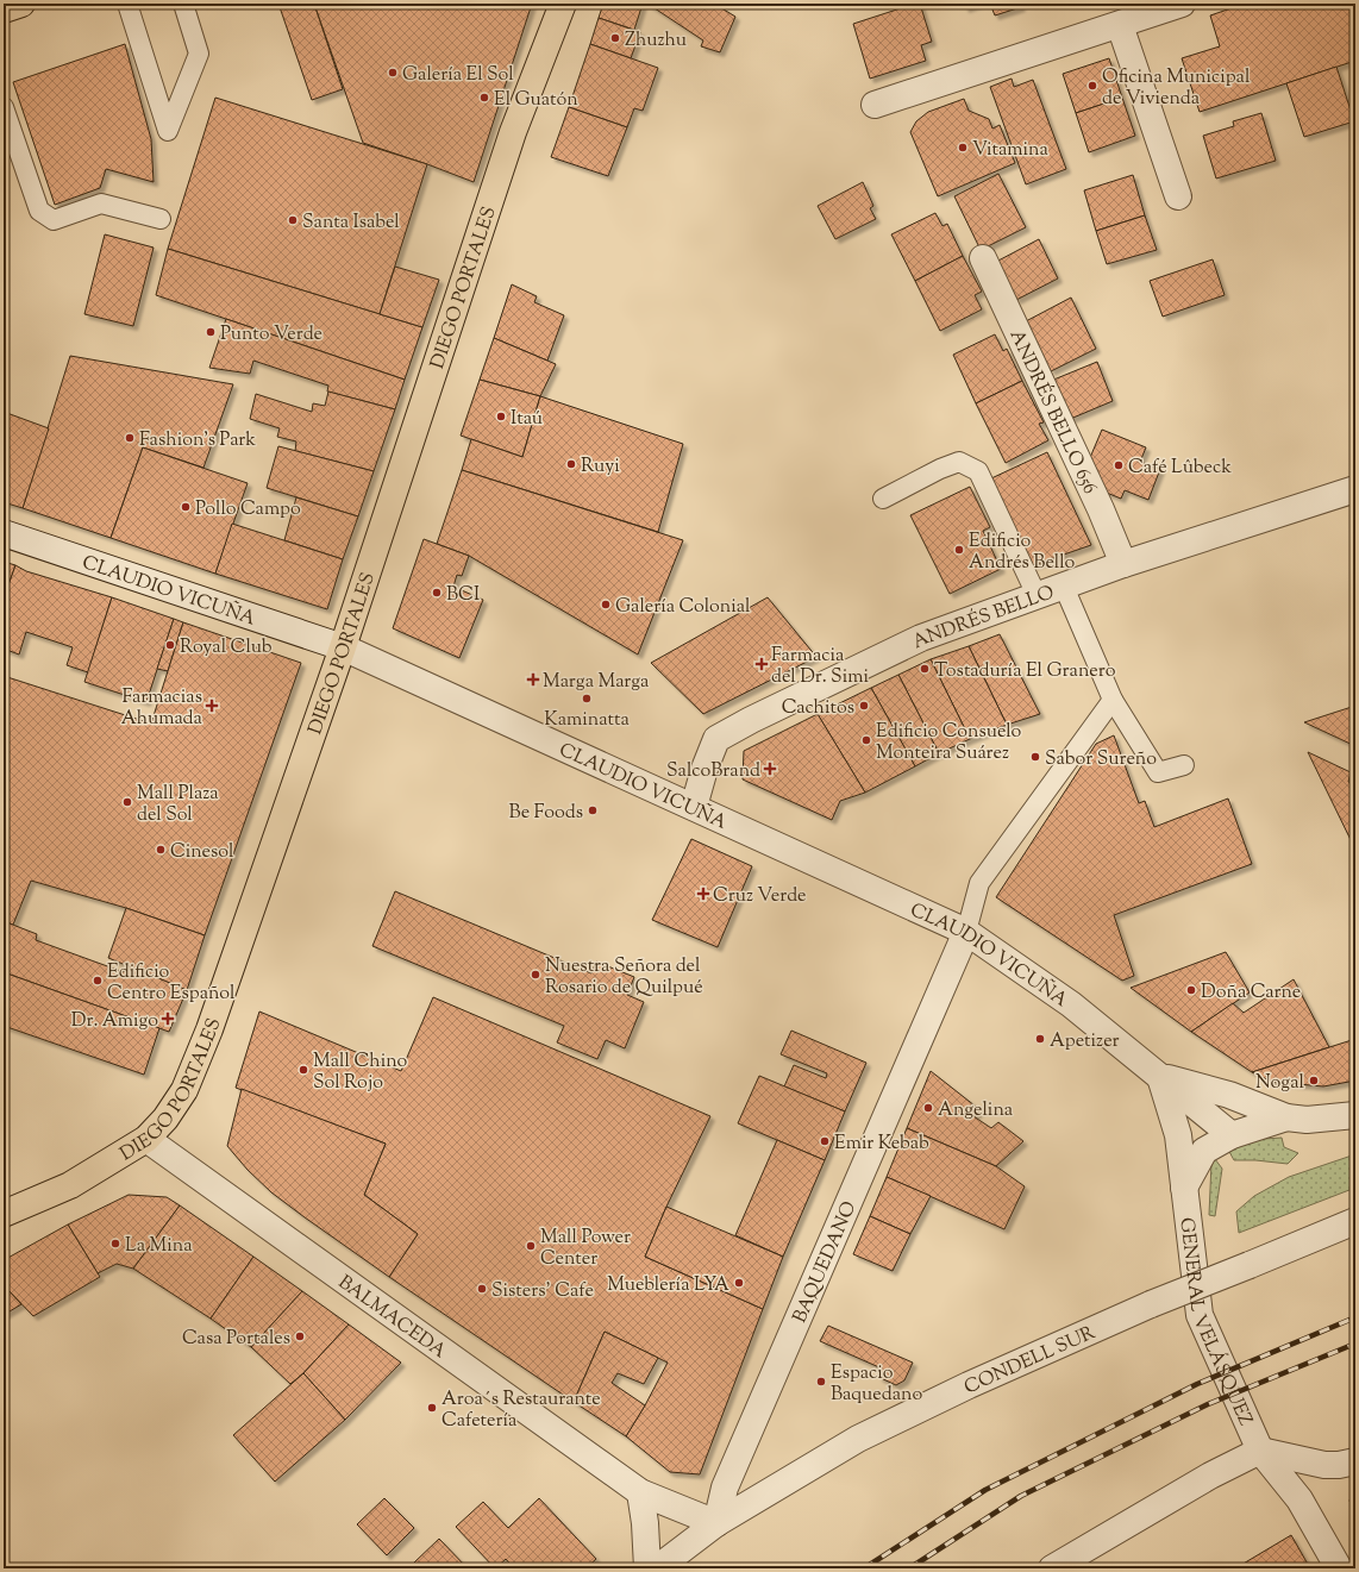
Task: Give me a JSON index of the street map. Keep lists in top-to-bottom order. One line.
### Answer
{"streets":{"main road":["DIEGO PORTALES"],"street":["ANDRÉS BELLO 656","CLAUDIO VICUÑA","ANDRÉS BELLO","BAQUEDANO","BALMACEDA","GENERAL VELÁSQUEZ","CONDELL SUR"]},"crossings":[["DIEGO PORTALES","CLAUDIO VICUÑA"],["DIEGO PORTALES","BALMACEDA"],["ANDRÉS BELLO 656","ANDRÉS BELLO"],["CLAUDIO VICUÑA","ANDRÉS BELLO"],["CLAUDIO VICUÑA","BAQUEDANO"],["CLAUDIO VICUÑA","GENERAL VELÁSQUEZ"],["BAQUEDANO","BALMACEDA"],["BAQUEDANO","CONDELL SUR"],["BALMACEDA","CONDELL SUR"]],"places":{"other":["Zhuzhu","Galería El Sol","Oficina Municipal de Vivienda","El Guatón","Vitamina","Santa Isabel","Punto Verde","Itaú","Fashion's Park","Ruyi","Café Lûbeck","Pollo Campo","Edificio Andrés Bello","BCI","Galería Colonial","Royal Club","Tostaduría El Granero","Kaminatta","Cachitos","Edificio Consuelo Monteira Suárez","Sabor Sureño","Mall Plaza del Sol","Be Foods","Cinesol","Nuestra Señora del Rosario de Quilpué","Edificio Centro Español","Doña Carne","Apetizer","Mall Chino Sol Rojo","Nogal","Angelina","Emir Kebab","La Mina","Mall Power Center","Mueblería LYA","Sisters' Cafe","Casa Portales","Espacio Baquedano","Aroa´s Restaurante Cafetería"],"health":["Farmacia del Dr. Simi","Marga Marga","Farmacias Ahumada","SalcoBrand","Cruz Verde","Dr. Amigo"]}}
